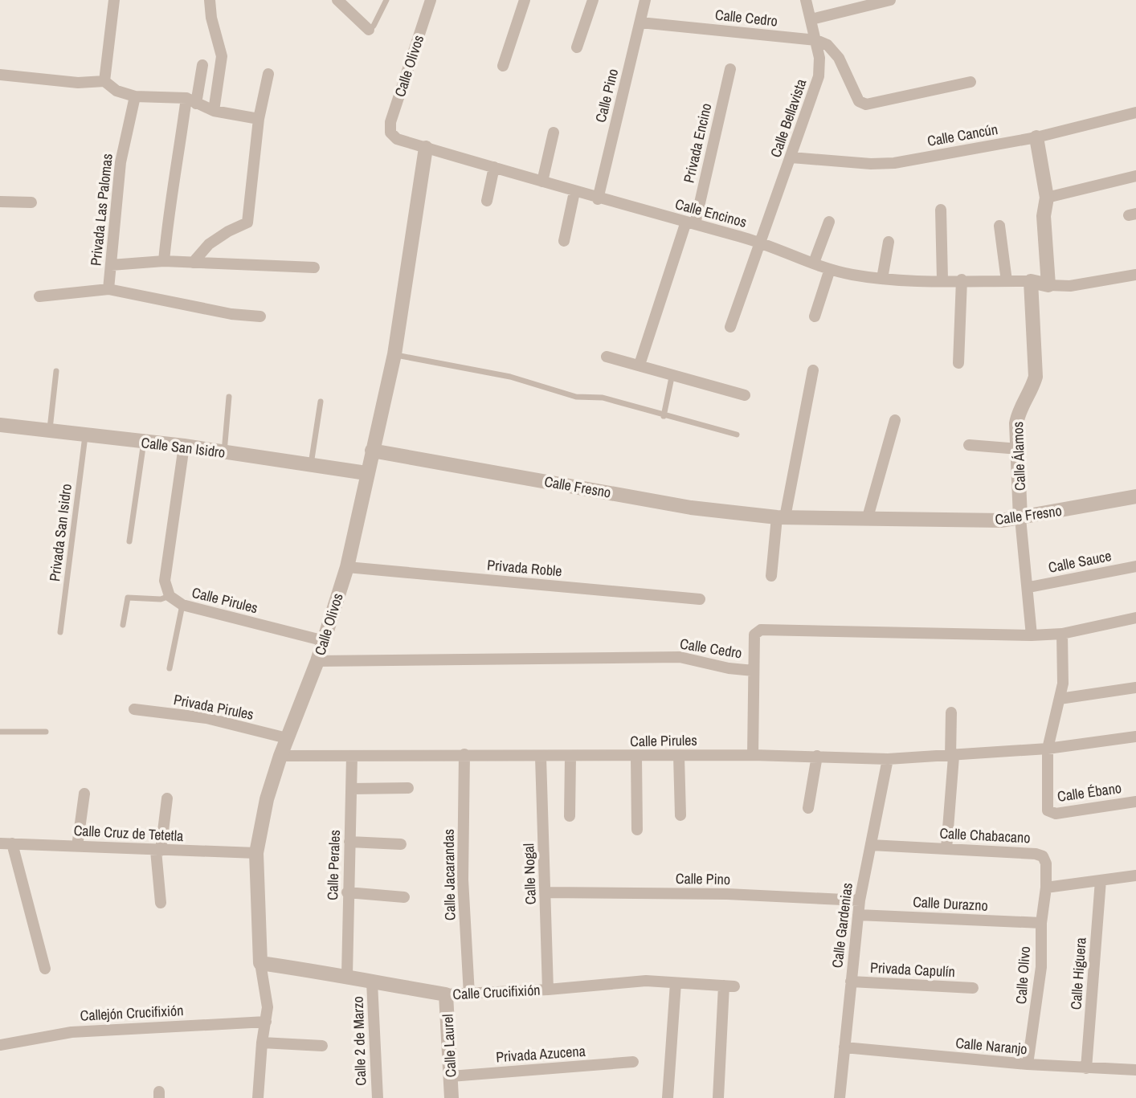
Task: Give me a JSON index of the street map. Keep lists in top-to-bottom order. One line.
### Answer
{"streets":{"street":["Calle Cedro","Calle Olivos","Calle Pino","Calle Bellavista","Calle Cancún","Privada Encino","Privada Las Palomas","Calle Encinos","Calle San Isidro","Calle Álamos","Calle Fresno","Calle Sauce","Privada Roble","Calle Pirules","Privada Pirules","Calle Ébano","Calle Cruz de Tetetla","Calle Chabacano","Calle Perales","Calle Nogal","Calle Jacarandas","Calle Durazno","Calle Gardenias","Privada Capulín","Calle Higuera","Calle Olivo","Calle Crucifixión","Callejón Crucifixión","Calle 2 de Marzo","Calle Laurel","Calle Naranjo","Privada Azucena"],"lane":["Privada San Isidro"]},"crossings":[["Calle Cedro","Calle Olivos"],["Calle Cedro","Calle Pino"],["Calle Cedro","Calle Bellavista"],["Calle Cedro","Calle Álamos"],["Calle Olivos","Calle Encinos"],["Calle Olivos","Calle San Isidro"],["Calle Olivos","Calle Fresno"],["Calle Olivos","Privada Roble"],["Calle Olivos","Calle Pirules"],["Calle Olivos","Privada Pirules"],["Calle Olivos","Calle Cruz de Tetetla"],["Calle Olivos","Calle Crucifixión"],["Calle Olivos","Callejón Crucifixión"],["Calle Pino","Calle Encinos"],["Calle Pino","Calle Nogal"],["Calle Pino","Calle Gardenias"],["Calle Bellavista","Calle Cancún"],["Calle Bellavista","Calle Encinos"],["Privada Encino","Calle Encinos"],["Calle Encinos","Calle Álamos"],["Calle San Isidro","Privada San Isidro"],["Calle San Isidro","Calle Pirules"],["Calle Álamos","Calle Fresno"],["Calle Álamos","Calle Sauce"],["Calle Pirules","Calle Ébano"],["Calle Pirules","Calle Perales"],["Calle Pirules","Calle Nogal"],["Calle Pirules","Calle Jacarandas"],["Calle Pirules","Calle Gardenias"],["Calle Chabacano","Calle Gardenias"],["Calle Chabacano","Calle Olivo"],["Calle Perales","Calle Crucifixión"],["Calle Nogal","Calle Crucifixión"],["Calle Jacarandas","Calle Crucifixión"],["Calle Durazno","Calle Gardenias"],["Calle Durazno","Calle Olivo"],["Calle Gardenias","Privada Capulín"],["Calle Gardenias","Calle Naranjo"],["Calle Higuera","Calle Naranjo"],["Calle Olivo","Calle Naranjo"],["Calle Crucifixión","Calle 2 de Marzo"],["Calle Crucifixión","Calle Laurel"],["Calle Laurel","Privada Azucena"]]}
